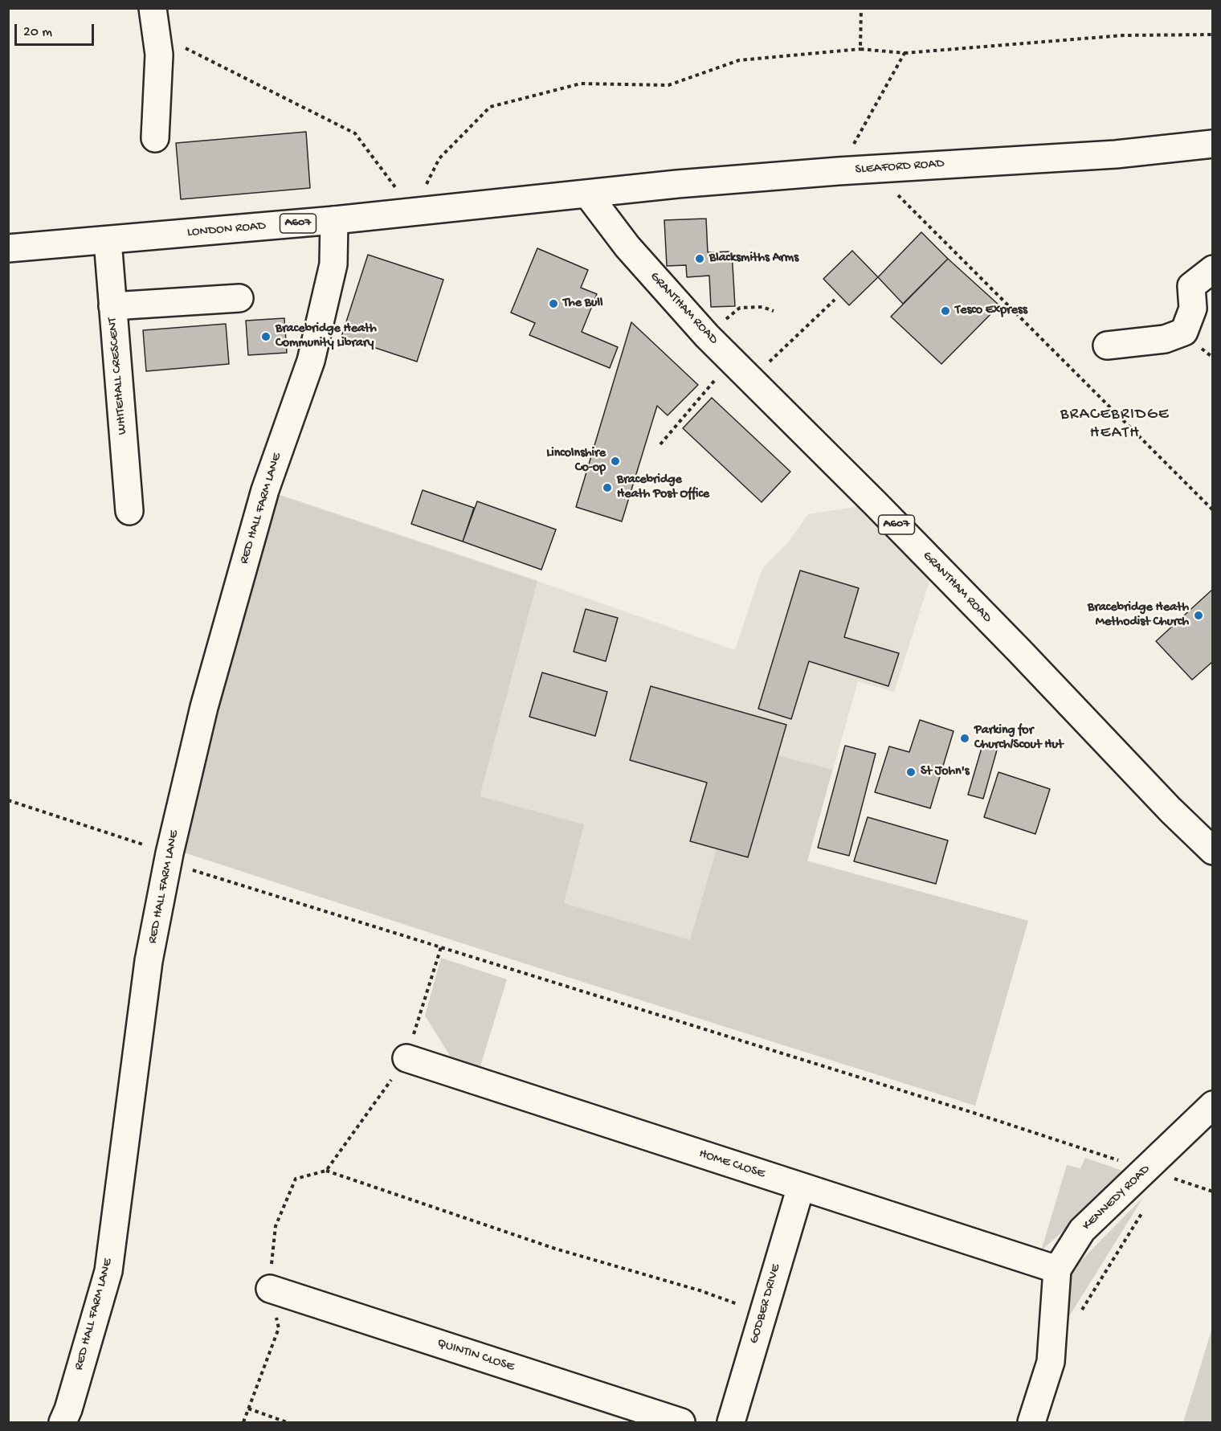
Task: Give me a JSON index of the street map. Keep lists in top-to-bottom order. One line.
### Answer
{"streets":{"main road":["SLEAFORD ROAD","A607","LONDON ROAD","GRANTHAM ROAD","WHITEHALL CRESCENT","RED HALL FARM LANE","HOME CLOSE","KENNEDY ROAD","GODBER DRIVE","QUINTIN CLOSE"]},"crossings":[["SLEAFORD ROAD","LONDON ROAD"],["SLEAFORD ROAD","GRANTHAM ROAD"],["LONDON ROAD","GRANTHAM ROAD"],["LONDON ROAD","WHITEHALL CRESCENT"],["LONDON ROAD","RED HALL FARM LANE"],["HOME CLOSE","KENNEDY ROAD"],["HOME CLOSE","GODBER DRIVE"]],"districts":["BRACEBRIDGE HEATH"],"places":["Blacksmiths Arms","The Bull","Tesco Express","Bracebridge Heath Community Library","Lincolnshire Co-op","Bracebridge Heath Post Office","Bracebridge Heath Methodist Church","Parking for Church/Scout Hut","St John's"],"scale_bar":"20 m"}
